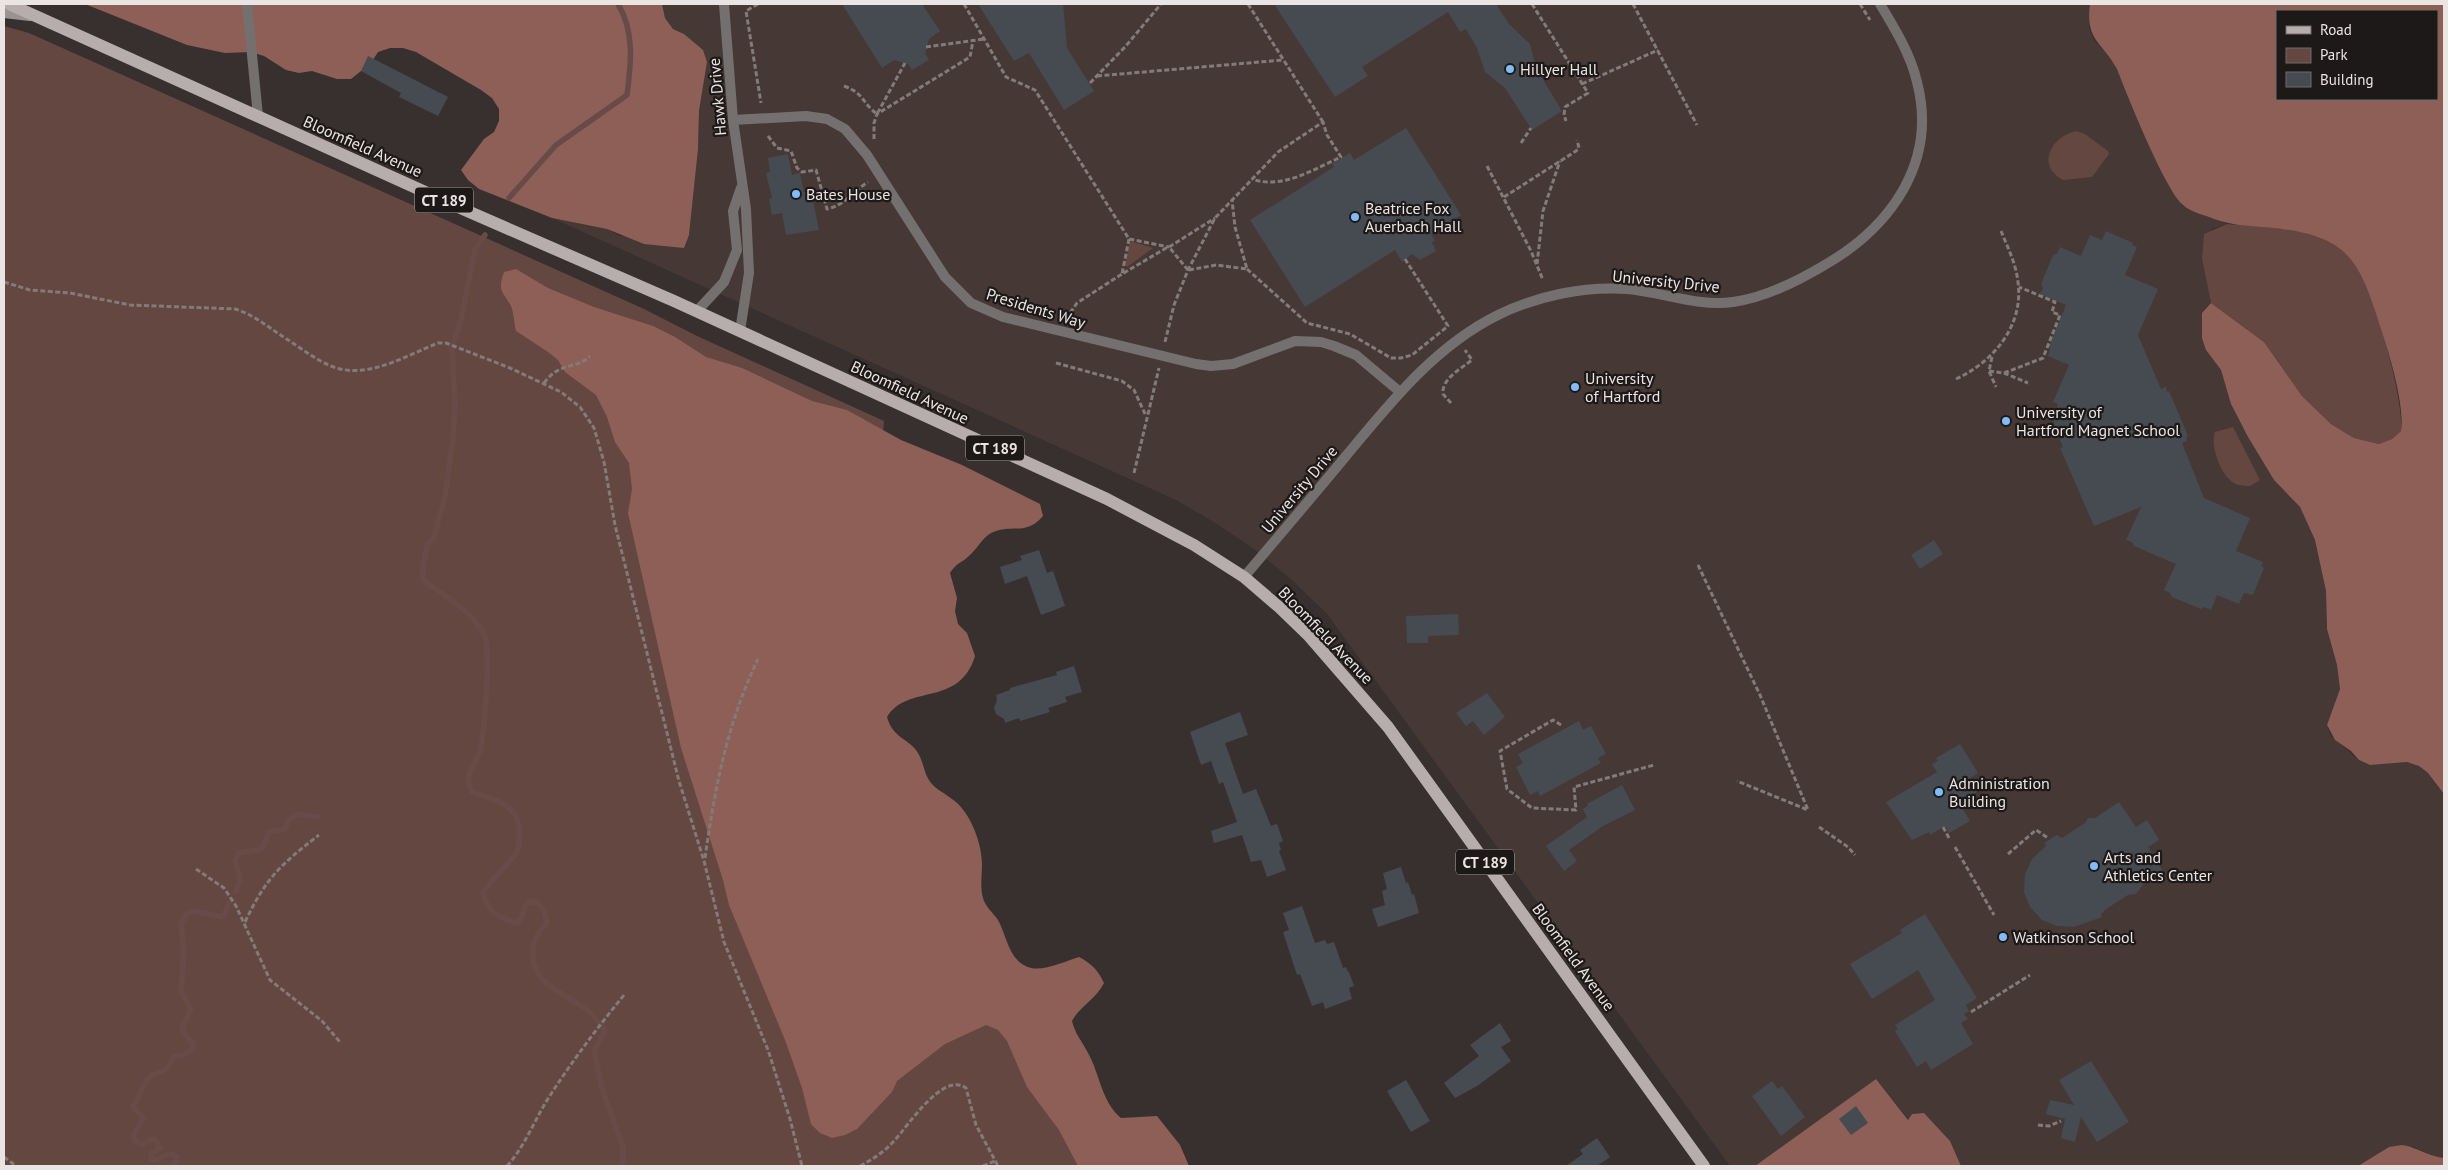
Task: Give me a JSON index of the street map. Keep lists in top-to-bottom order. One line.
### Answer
{"streets":{"main road":["Bloomfield Avenue","CT 189"],"street":["Hawk Drive","University Drive","Presidents Way"]},"crossings":[["Hawk Drive","Bloomfield Avenue"],["Hawk Drive","Presidents Way"],["Bloomfield Avenue","University Drive"],["University Drive","Presidents Way"]],"places":["Hillyer Hall","Bates House","Beatrice Fox Auerbach Hall","University of Hartford","University of Hartford Magnet School","Administration Building","Arts and Athletics Center","Watkinson School"],"legend":["Road","Park","Building"]}
